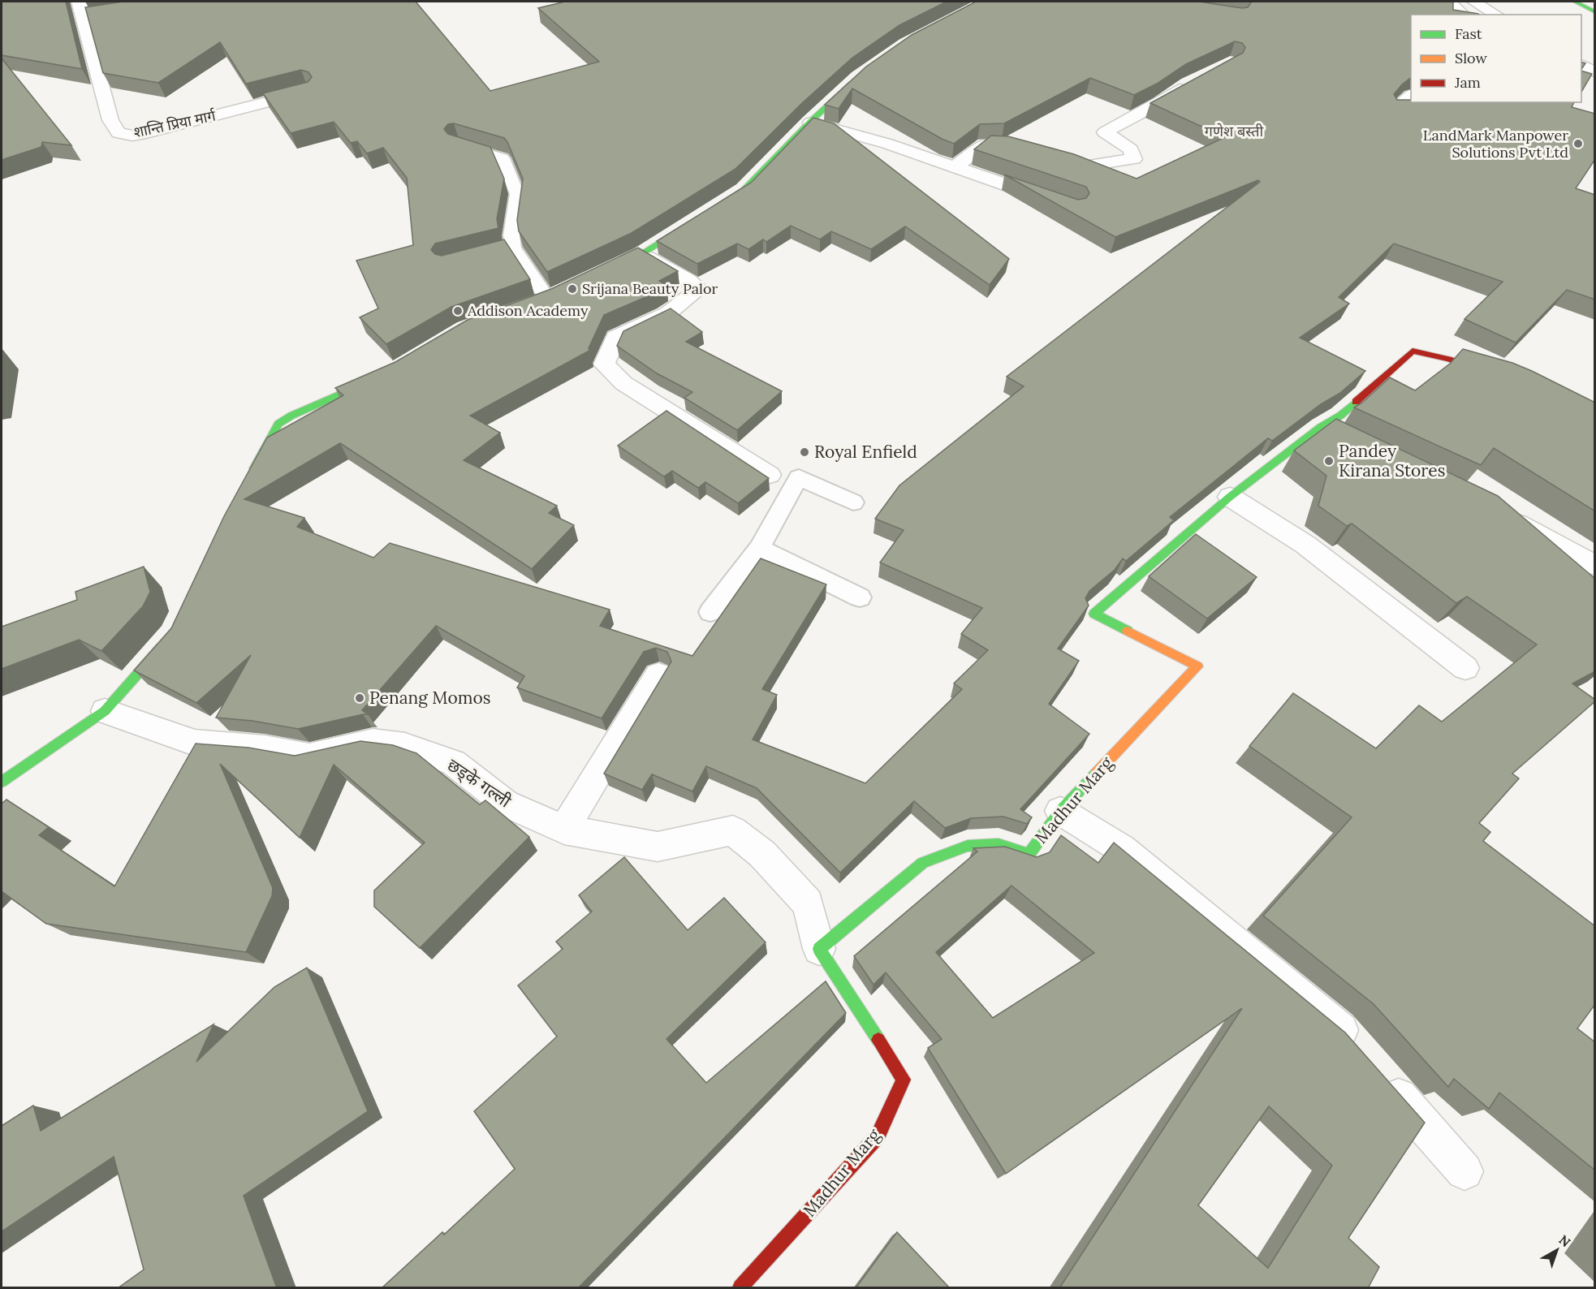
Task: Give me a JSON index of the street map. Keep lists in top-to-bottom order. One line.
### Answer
{"streets":{"main road":["Madhur Marg"],"street":["शान्ति प्रिया मार्ग","छड्के गल्ली"]},"crossings":[["छड्के गल्ली","Madhur Marg"]],"districts":["गणेश बस्ती"],"places":["LandMark Manpower Solutions Pvt Ltd","Srijana Beauty Palor","Addison Academy","Royal Enfield","Pandey Kirana Stores","Penang Momos"],"legend":["Fast","Slow","Jam"],"north":"top right"}
